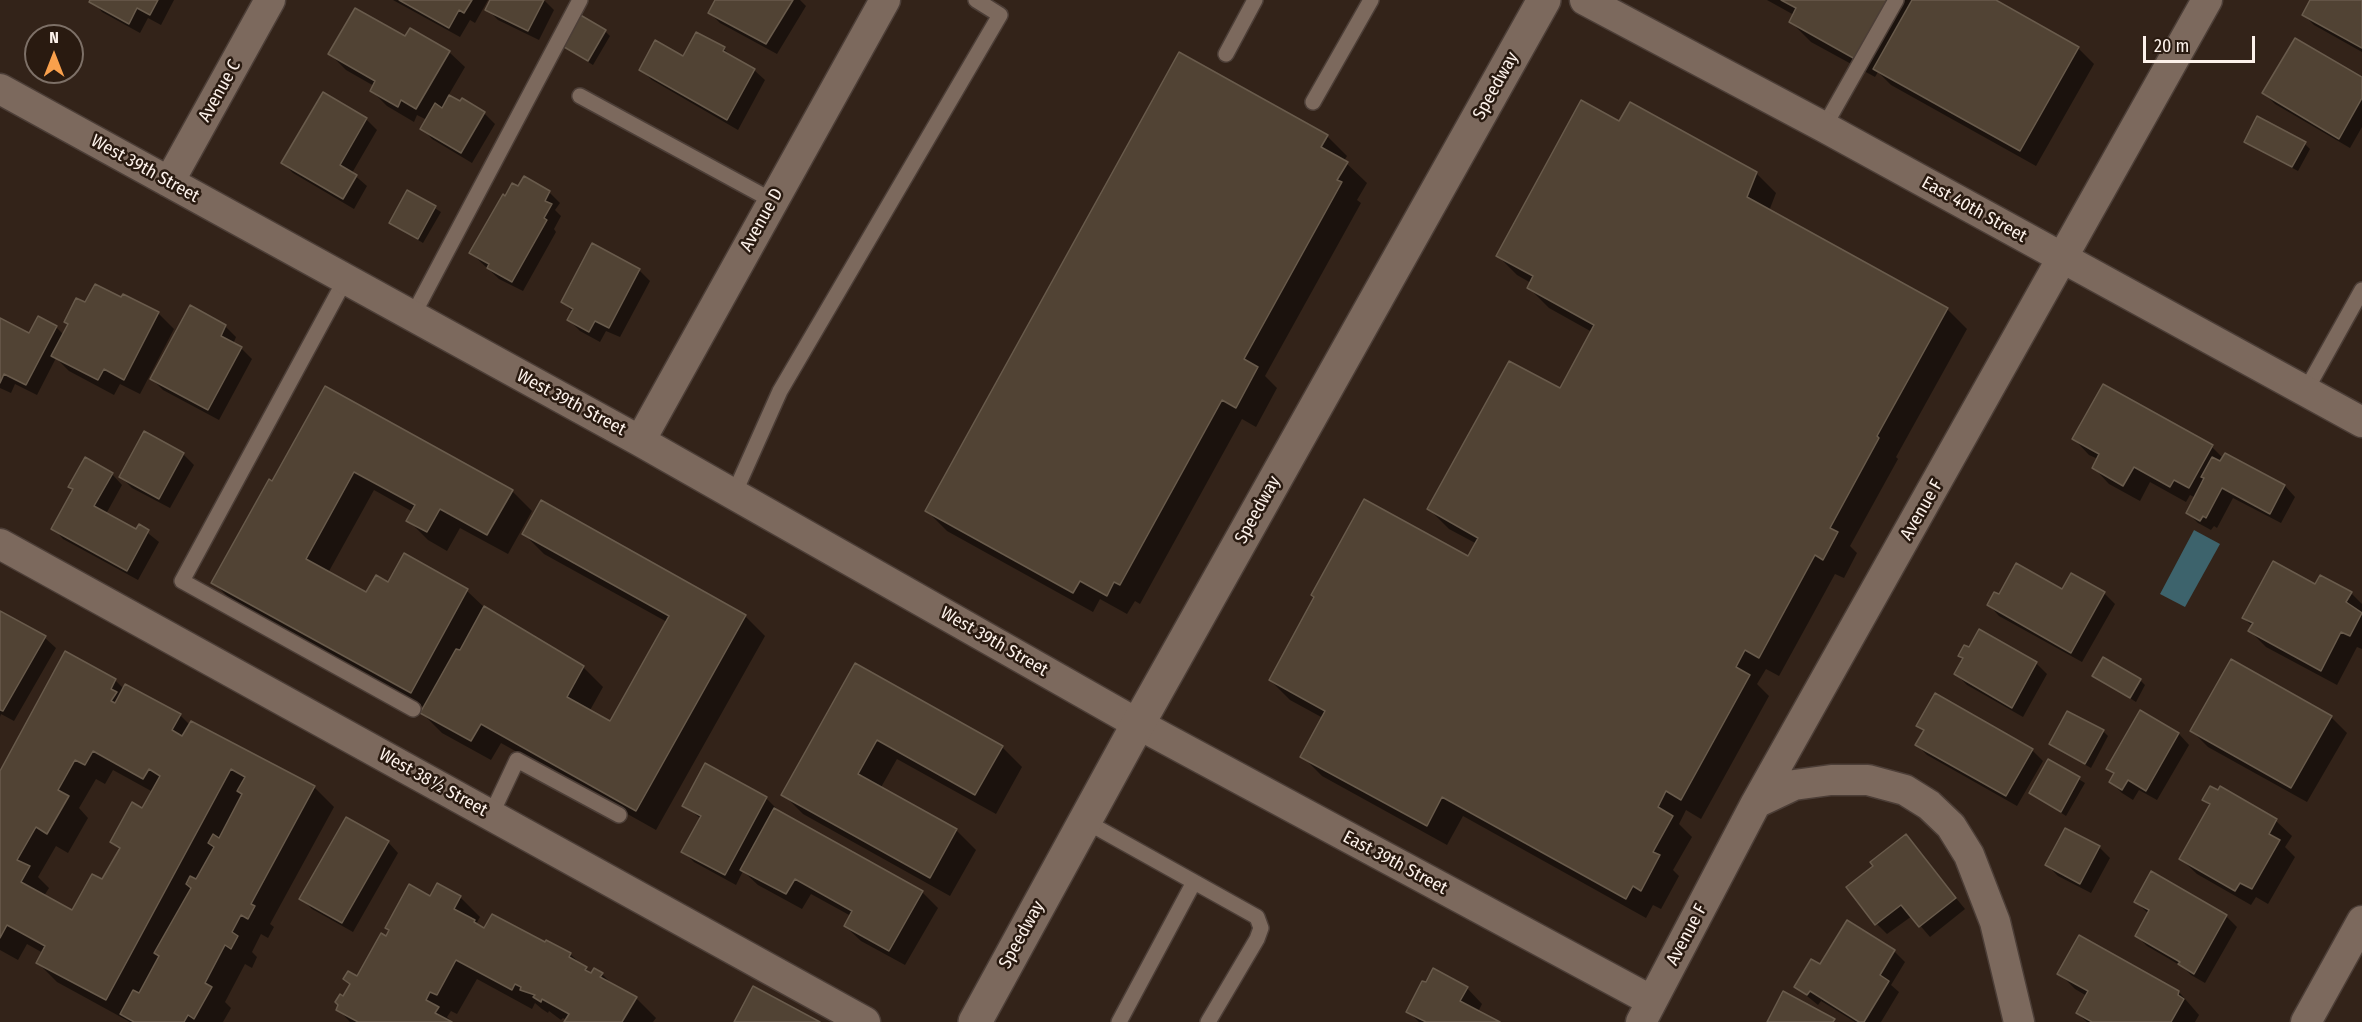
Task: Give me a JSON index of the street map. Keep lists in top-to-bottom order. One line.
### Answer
{"streets":{"street":["Speedway","Avenue C","West 39th Street","East 40th Street","Avenue D","Avenue F","West 38½ Street","East 39th Street"]},"crossings":[["Speedway","West 39th Street"],["Speedway","East 39th Street"],["Avenue C","West 39th Street"],["West 39th Street","Avenue D"],["West 39th Street","East 39th Street"],["East 40th Street","Avenue F"],["Avenue F","East 39th Street"]],"scale_bar":"20 m","north":"top"}
